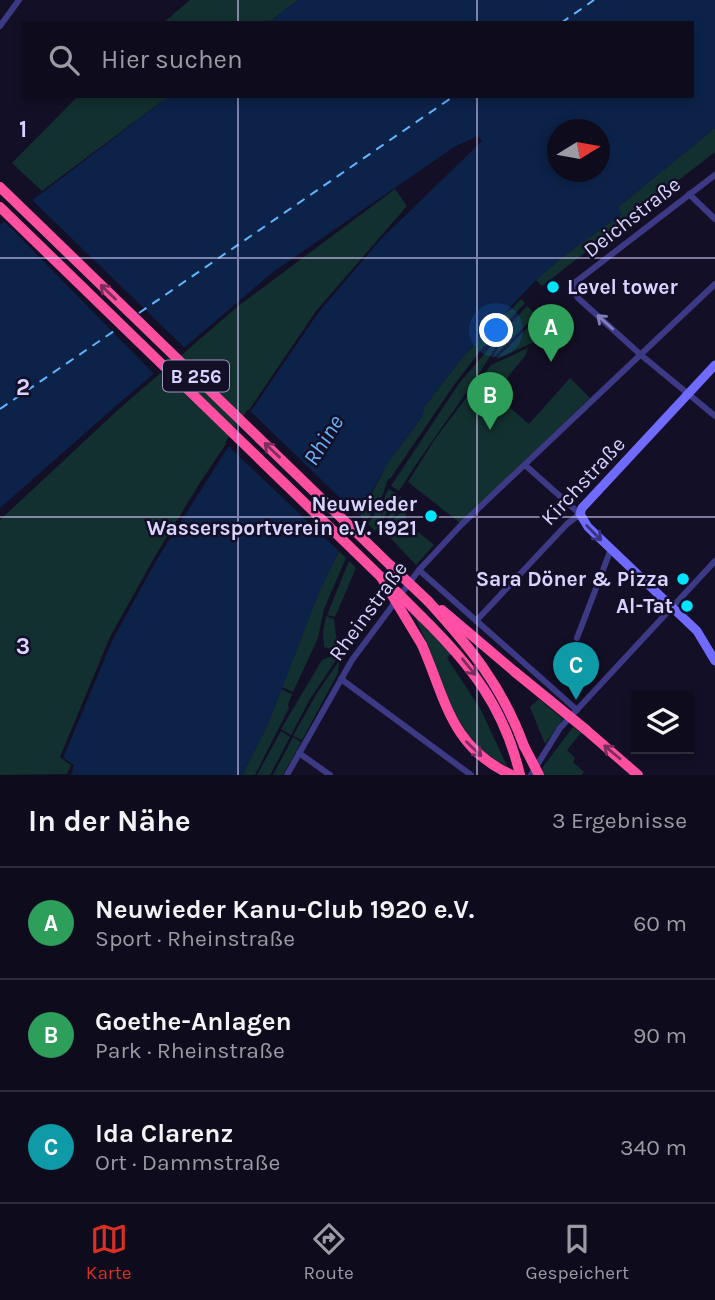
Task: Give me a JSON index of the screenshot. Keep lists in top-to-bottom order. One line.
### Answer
{"streets":{"highway":["B 256"],"street":["Deichstraße","Kirchstraße","Rheinstraße"]},"crossings":[["Deichstraße","Rheinstraße"]],"water":["Rhine"],"places":["Level tower","Neuwieder Wassersportverein e.V. 1921","Sara Döner & Pizza","Al-Tat"],"north":"right","page":{"search":"Hier suchen","pins":["A","B","C"],"heading":["In der Nähe","3 Ergebnisse"],"list":[{"mark":"A","name":"Neuwieder Kanu-Club 1920 e.V.","note":"Sport · Rheinstraße","value":"60 m"},{"mark":"B","name":"Goethe-Anlagen","note":"Park · Rheinstraße","value":"90 m"},{"mark":"C","name":"Ida Clarenz","note":"Ort · Dammstraße","value":"340 m"}],"nav":["Karte","Route","Gespeichert"]},"grid":{"rows":["1","2","3"]}}
